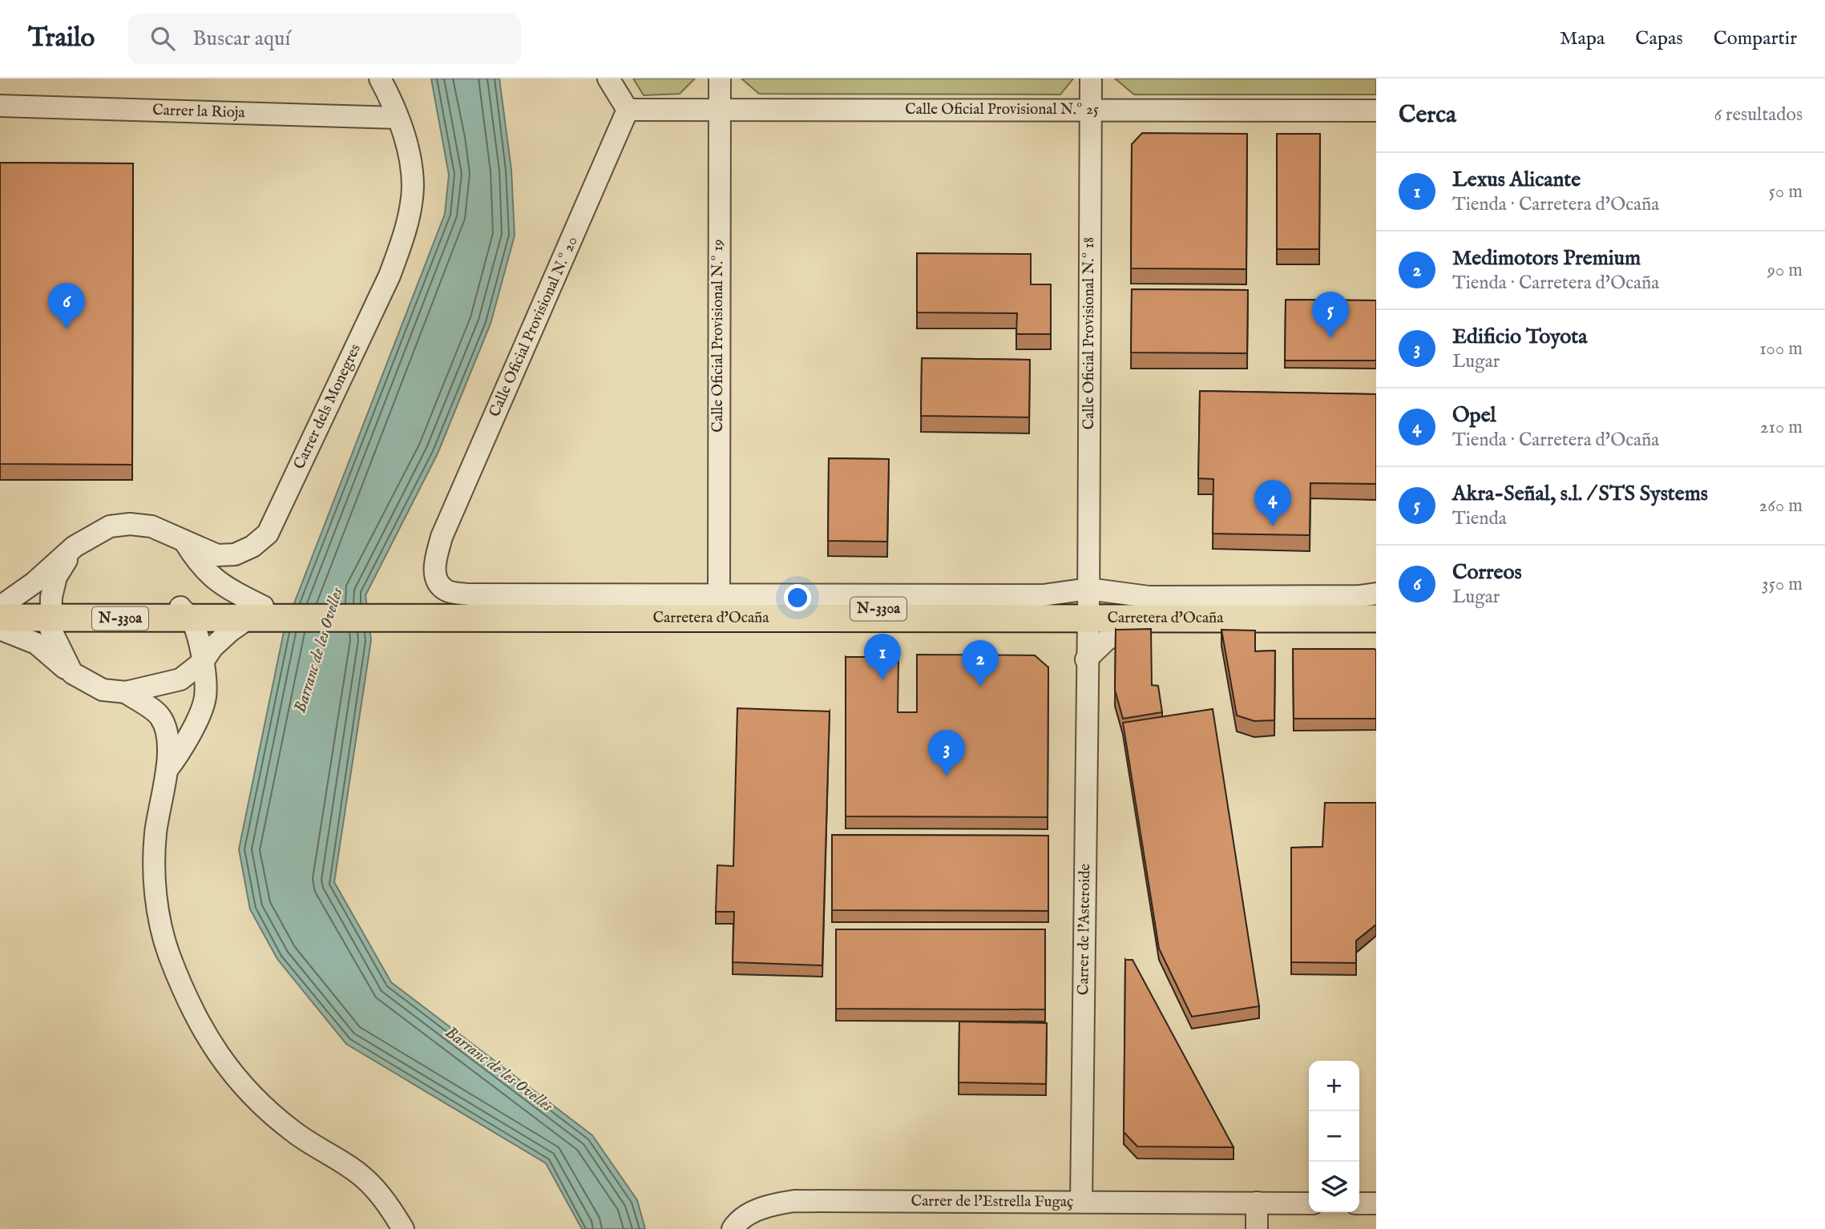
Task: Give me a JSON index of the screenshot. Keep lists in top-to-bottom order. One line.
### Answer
{"streets":{"main road":["N-330a","Carretera d'Ocaña"],"street":["Calle Oficial Provisional N.º 25","Carrer la Rioja","Calle Oficial Provisional N.º 20","Calle Oficial Provisional N.º 18","Calle Oficial Provisional N.º 19","Carrer dels Monegres","Carrer de l'Asteroide","Carrer de l'Estrella Fugaç"]},"crossings":[["Calle Oficial Provisional N.º 25","Calle Oficial Provisional N.º 20"],["Calle Oficial Provisional N.º 25","Calle Oficial Provisional N.º 18"],["Calle Oficial Provisional N.º 25","Calle Oficial Provisional N.º 19"],["Carrer la Rioja","Carrer dels Monegres"],["Calle Oficial Provisional N.º 20","Carretera d'Ocaña"],["Calle Oficial Provisional N.º 18","Carretera d'Ocaña"],["Calle Oficial Provisional N.º 18","Carrer de l'Asteroide"],["Calle Oficial Provisional N.º 19","Carretera d'Ocaña"],["Carrer dels Monegres","Carretera d'Ocaña"],["Carretera d'Ocaña","Carrer de l'Asteroide"],["Carrer de l'Asteroide","Carrer de l'Estrella Fugaç"]],"water":["Barranc de les Ovelles"],"page":{"header":"Trailo","search":"Buscar aquí","nav":["Mapa","Capas","Compartir"],"heading":["Cerca","6 resultados"],"list":[{"mark":"1","name":"Lexus Alicante","note":"Tienda · Carretera d'Ocaña","value":"50 m"},{"mark":"2","name":"Medimotors Premium","note":"Tienda · Carretera d'Ocaña","value":"90 m"},{"mark":"3","name":"Edificio Toyota","note":"Lugar","value":"100 m"},{"mark":"4","name":"Opel","note":"Tienda · Carretera d'Ocaña","value":"210 m"},{"mark":"5","name":"Akra-Señal, s.l. / STS Systems","note":"Tienda","value":"260 m"},{"mark":"6","name":"Correos","note":"Lugar","value":"350 m"}],"pins":["6","5","4","1","2","3"],"map_buttons":["+","−"]}}
